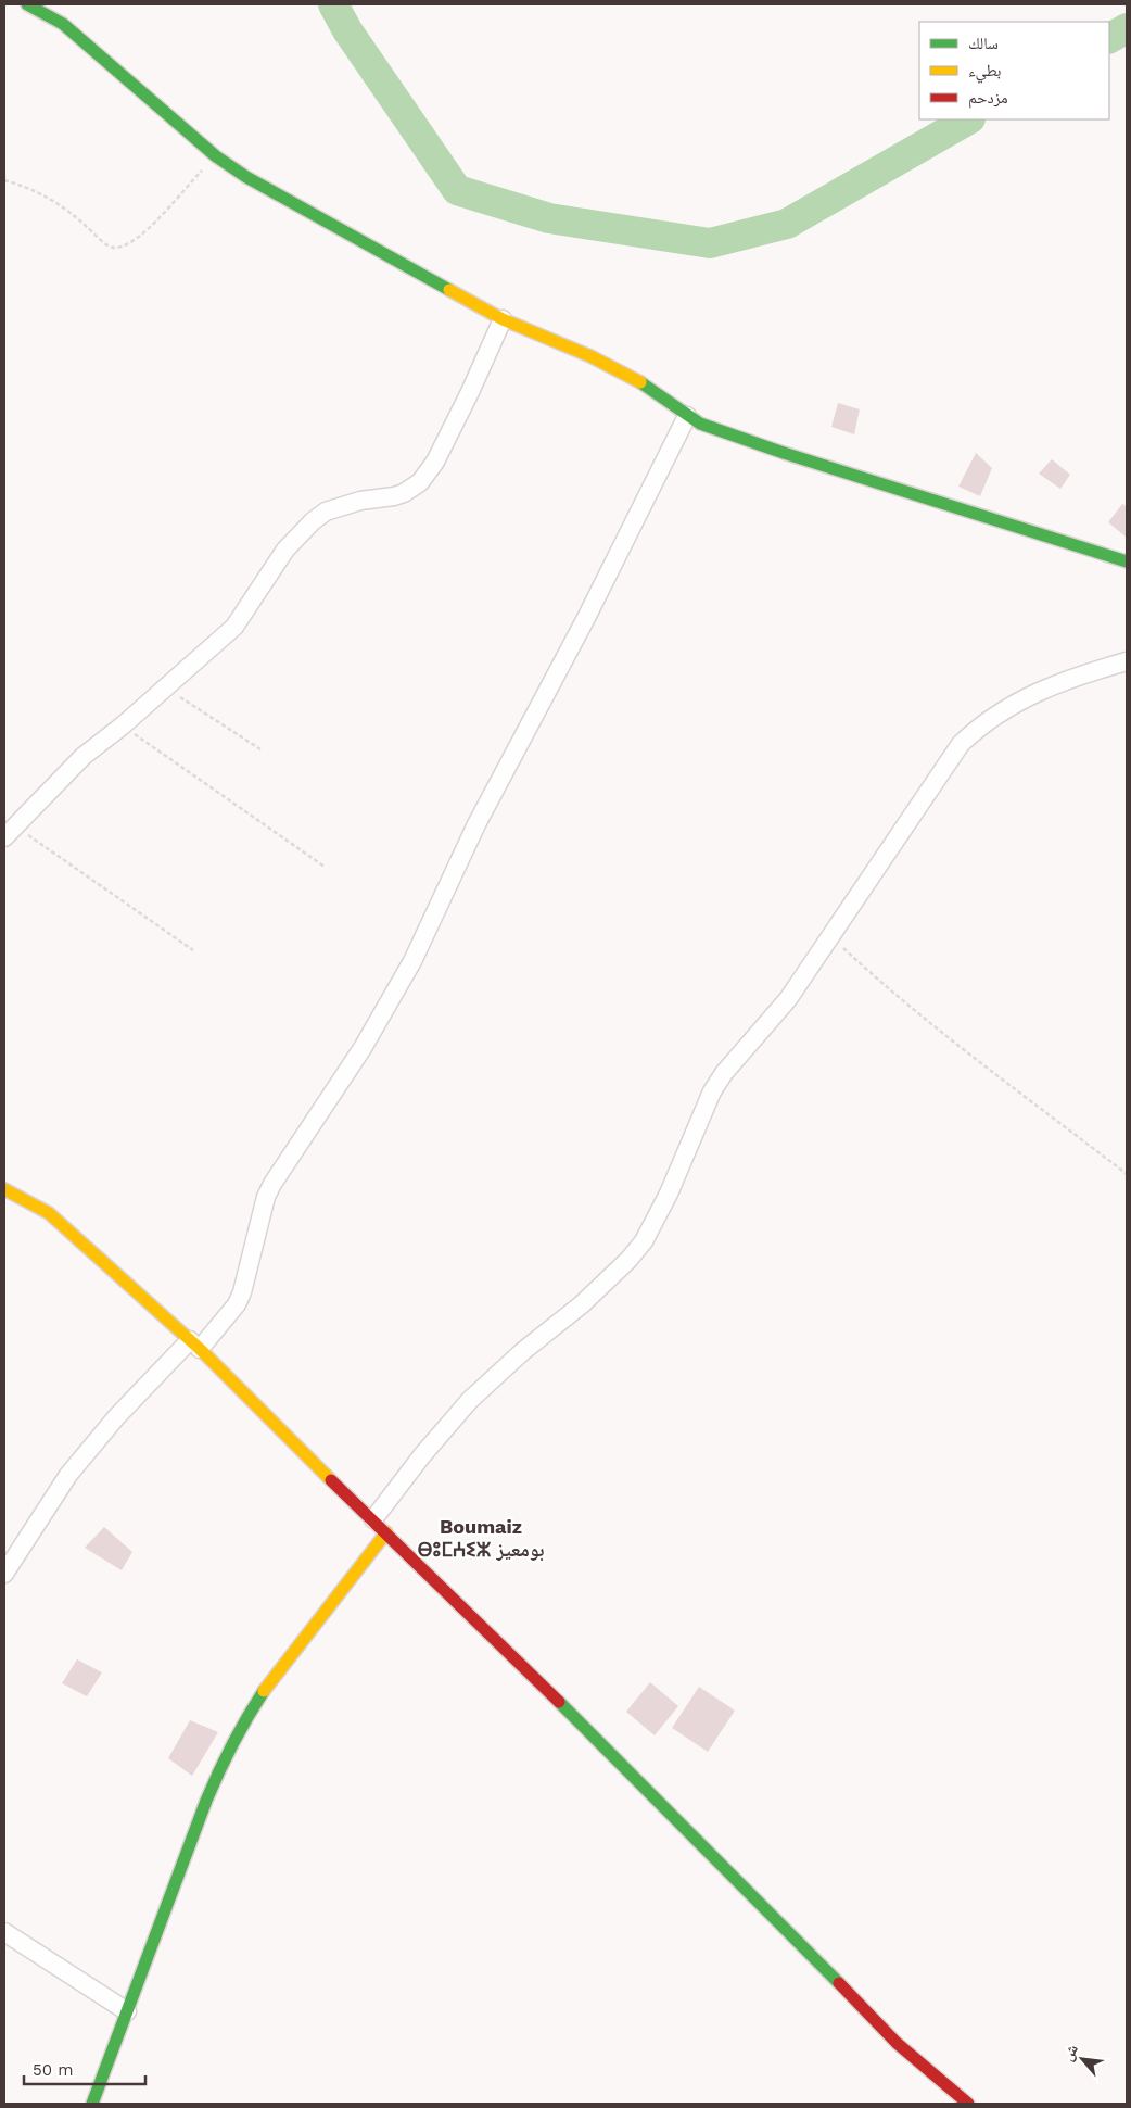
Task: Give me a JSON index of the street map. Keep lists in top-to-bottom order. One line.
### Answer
{"districts":["Boumaiz ⴱⵓⵎⵄⵉⵣ بومعيز"],"legend":["سالك","بطيء","مزدحم"],"scale_bar":"50 m","north":"top left"}
